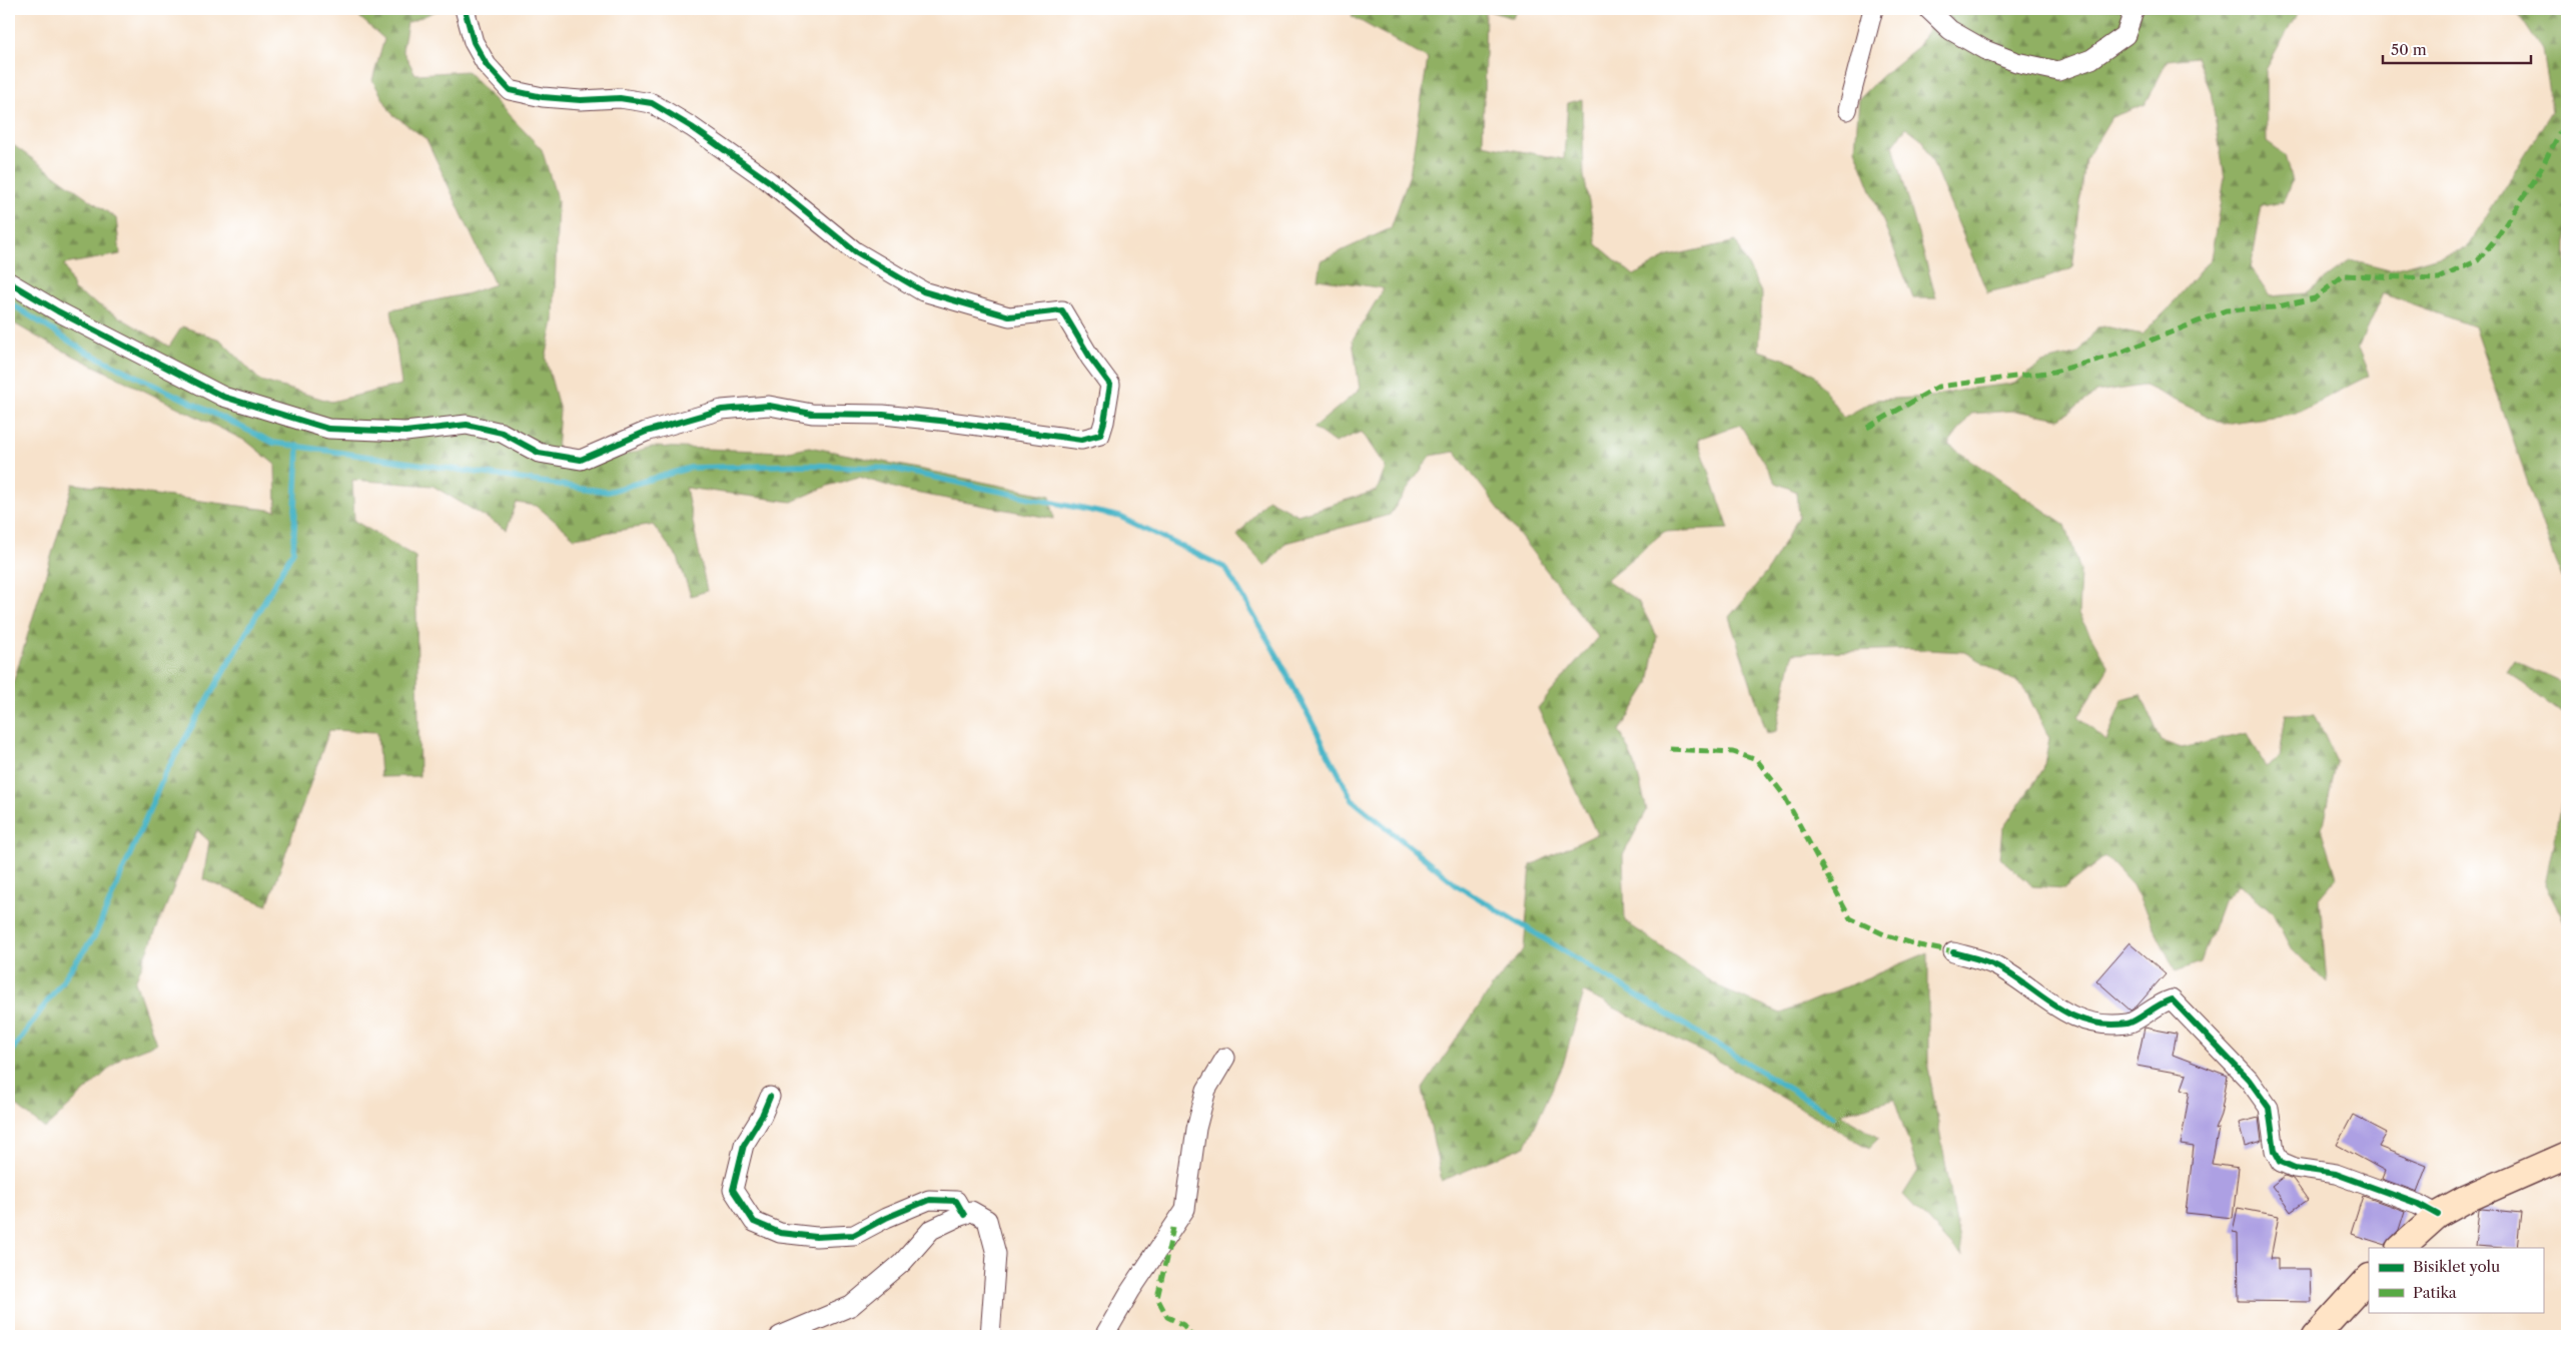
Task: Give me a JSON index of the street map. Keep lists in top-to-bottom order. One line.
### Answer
{"legend":["Bisiklet yolu","Patika"],"scale_bar":"50 m"}
